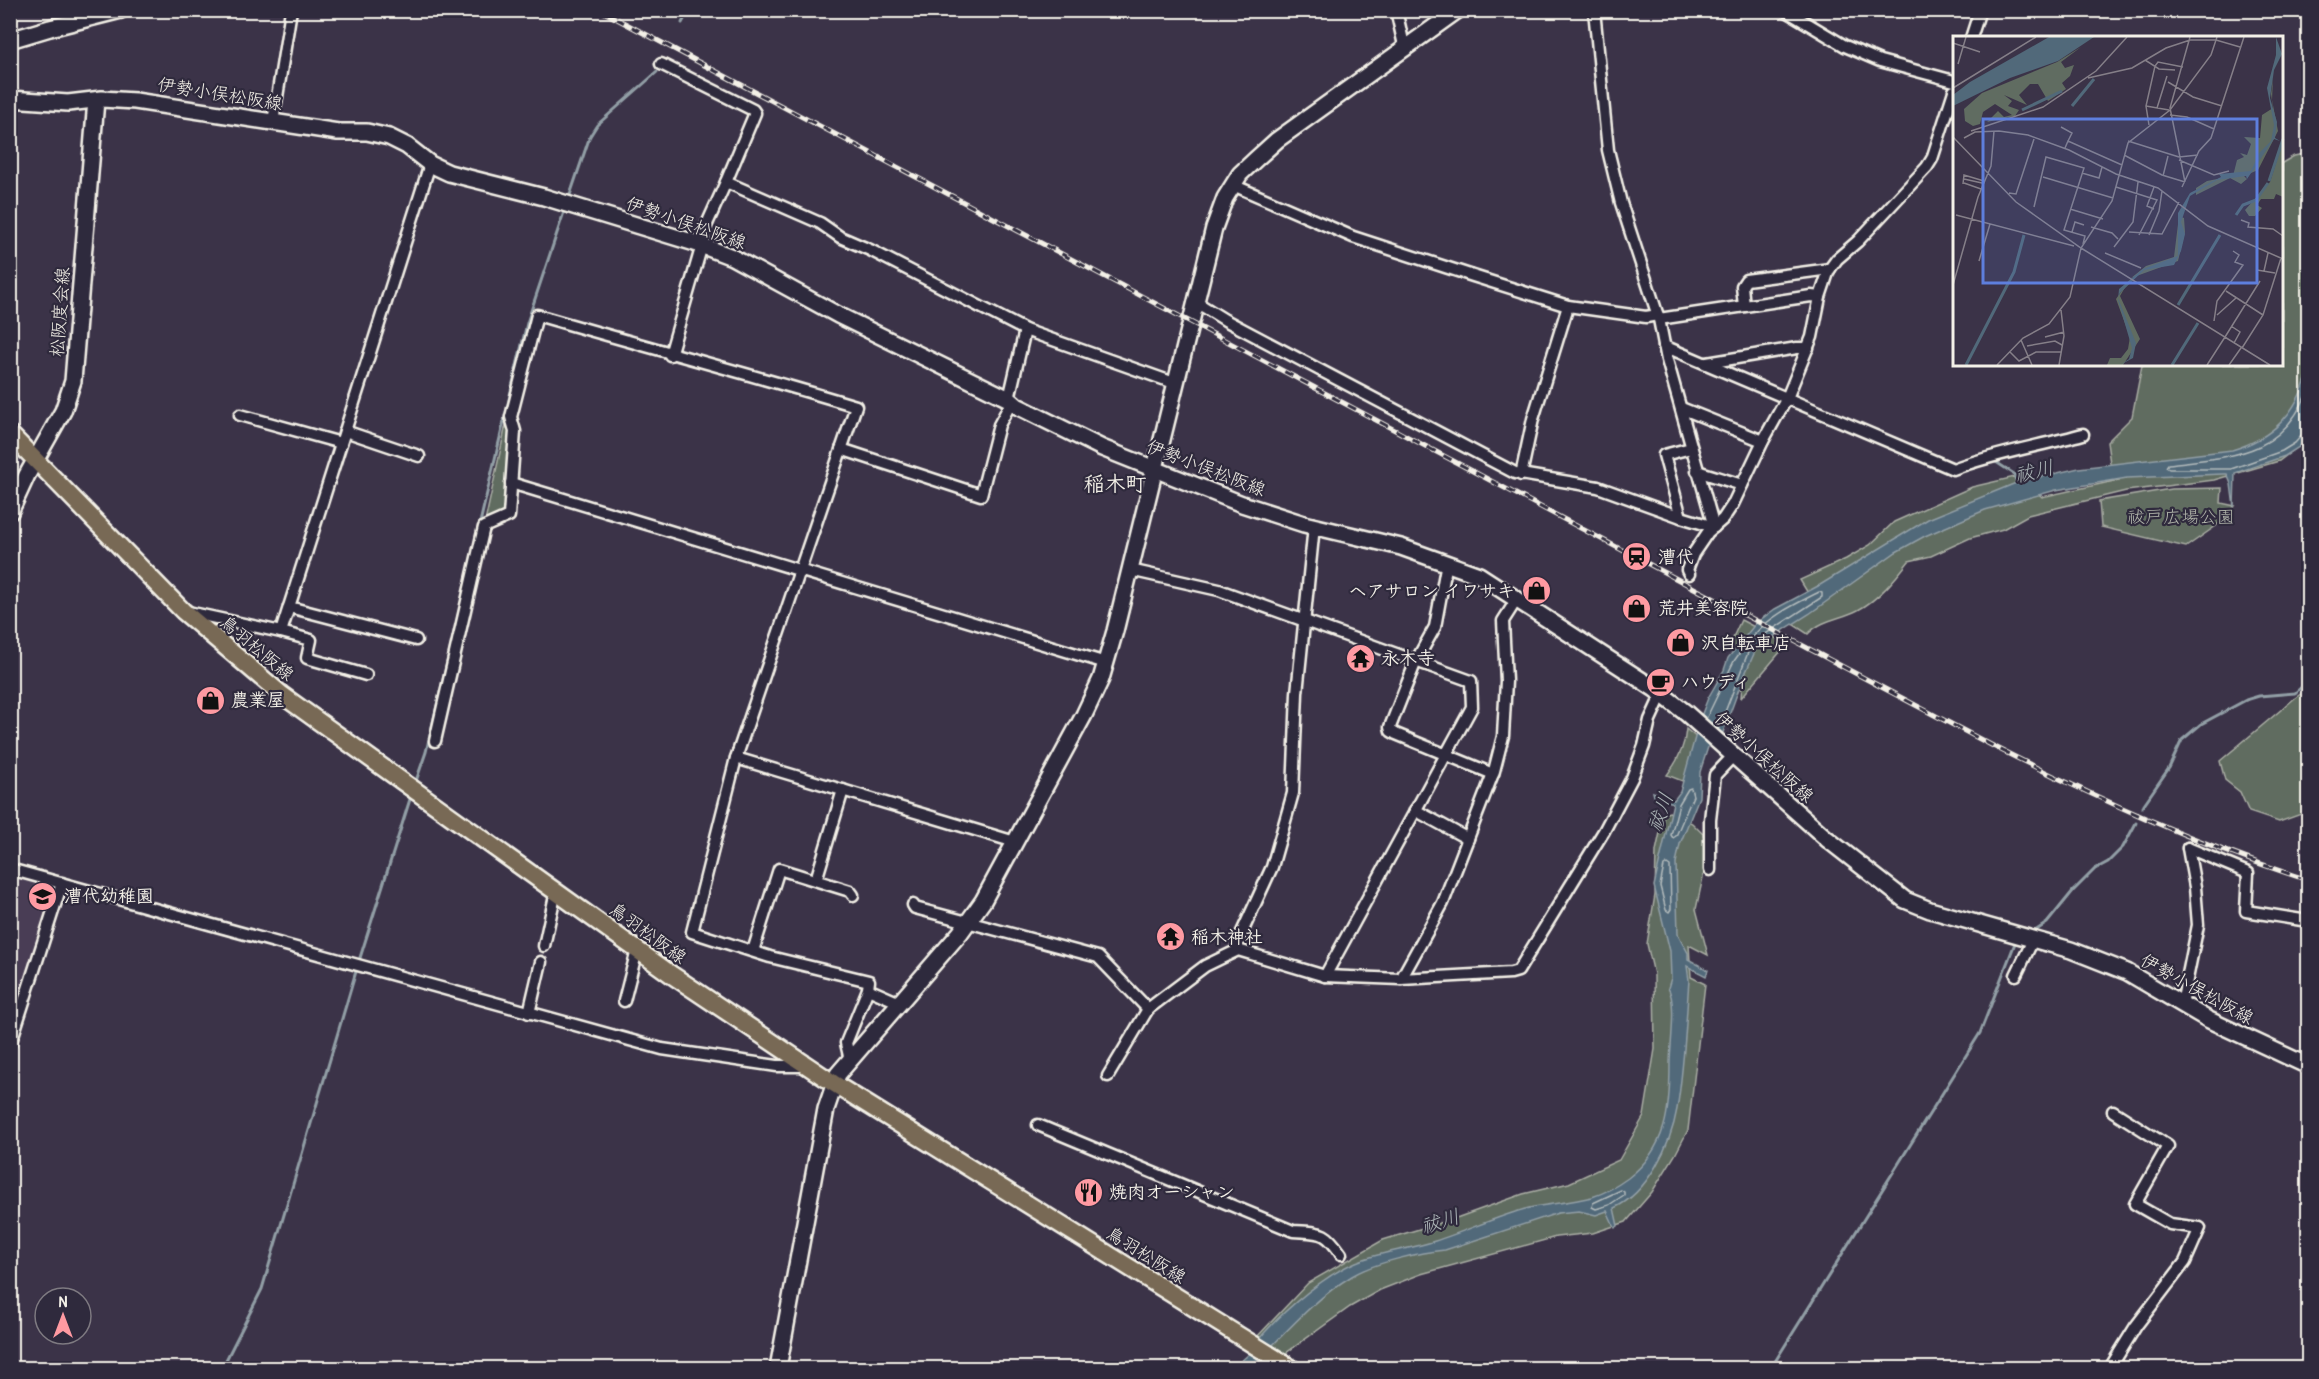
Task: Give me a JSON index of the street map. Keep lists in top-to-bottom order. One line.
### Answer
{"streets":{"main road":["伊勢小俣松阪線","松阪度会線","鳥羽松阪線"]},"crossings":[["伊勢小俣松阪線","松阪度会線"],["松阪度会線","鳥羽松阪線"]],"districts":["稲木町"],"water":["祓川"],"parks":["祓戸広場公園"],"places":{"station":["漕代"],"shop":["ヘアサロン イワサキ","荒井美容院","沢自転車店","農業屋"],"temple":["永木寺","稲木神社"],"cafe":["ハウディ"],"school or university":["漕代幼稚園"],"restaurant":["焼肉オーシャン"]},"north":"top"}
